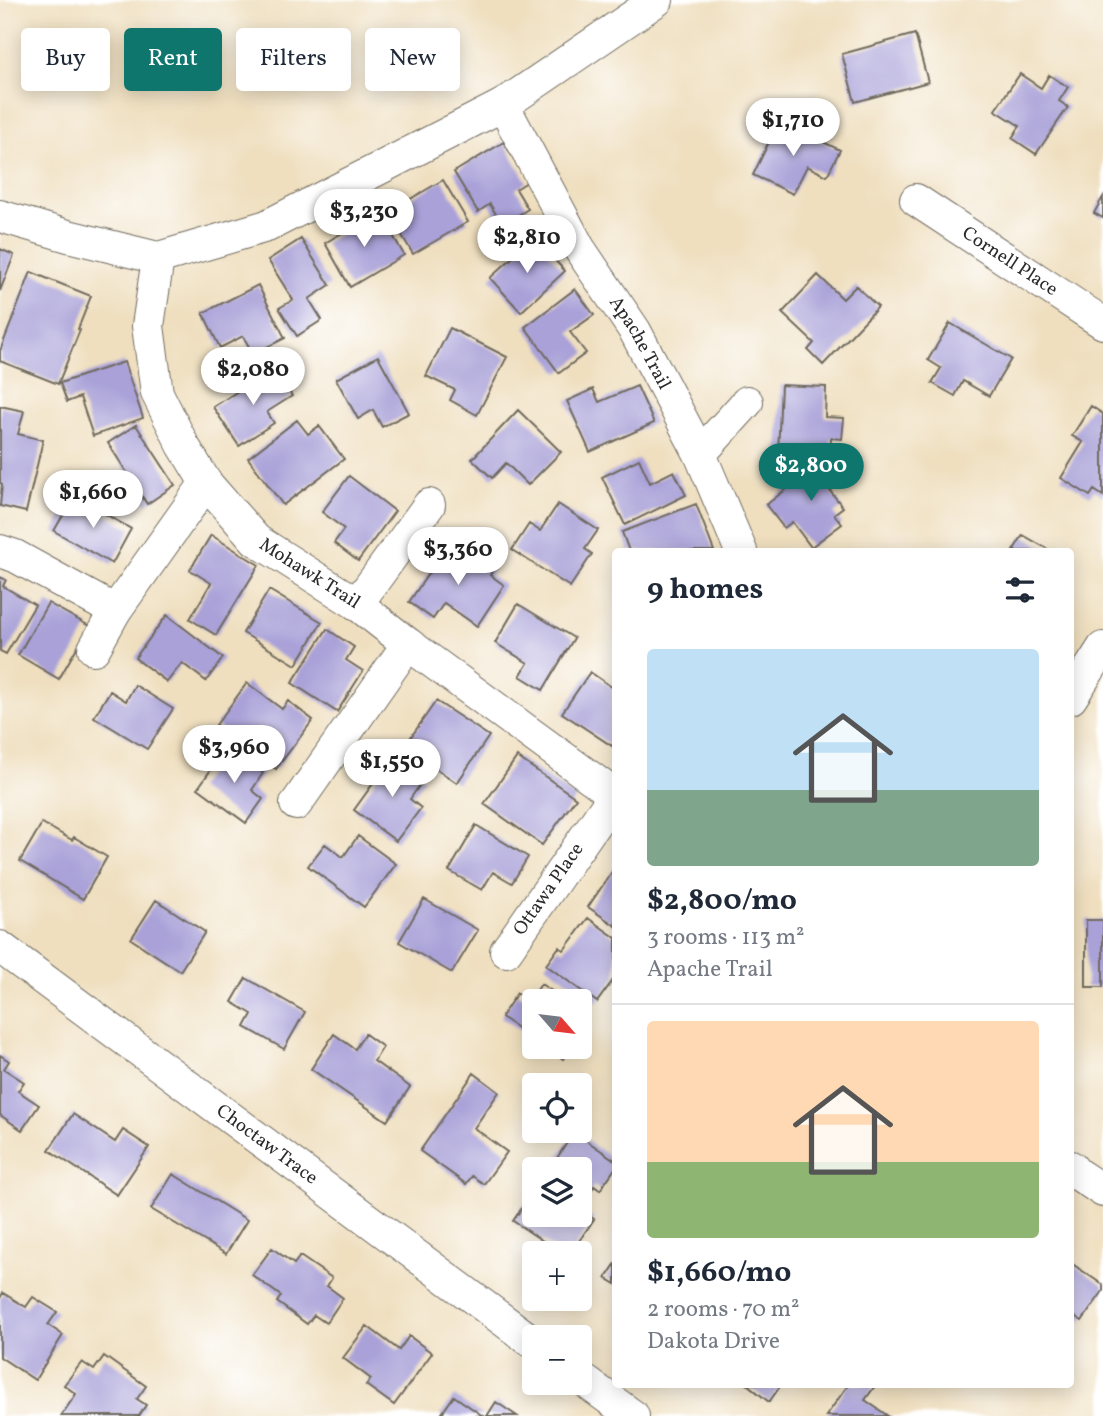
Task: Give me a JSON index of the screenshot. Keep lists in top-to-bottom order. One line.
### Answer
{"streets":{"street":["Cornell Place","Apache Trail","Mohawk Trail","Ottawa Place","Choctaw Trace"]},"north":"bottom right","page":{"chip":["Buy","Rent","Filters","New"],"price":["$1,710","$3,230","$2,810","$2,080","$2,800","$1,660","$3,360","$3,960","$1,550"],"heading":"9 homes","list":[{"name":"$2,800/mo","note":"3 rooms · 113 m² · Apache Trail"},{"name":"$1,660/mo","note":"2 rooms · 70 m² · Dakota Drive"}],"map_buttons":["+","−"]}}
